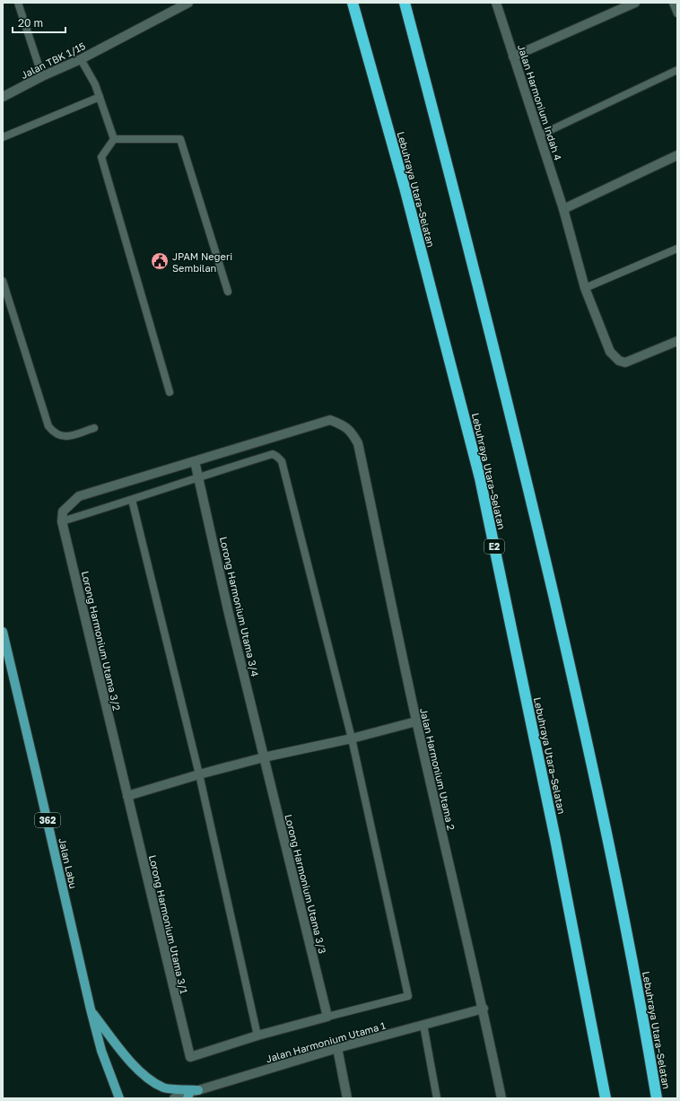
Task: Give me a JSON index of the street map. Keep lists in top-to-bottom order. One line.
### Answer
{"streets":{"highway":["Lebuhraya Utara–Selatan","E2"],"main road":["362","Jalan Labu"],"street":["Jalan TBK 1/15","Jalan Harmonium Indah 4","Lorong Harmonium Utama 3/4","Lorong Harmonium Utama 3/2","Jalan Harmonium Utama 2","Lorong Harmonium Utama 3/3","Lorong Harmonium Utama 3/1","Jalan Harmonium Utama 1"]},"crossings":[["Lorong Harmonium Utama 3/4","Jalan Harmonium Utama 2"],["Lorong Harmonium Utama 3/4","Lorong Harmonium Utama 3/3"],["Lorong Harmonium Utama 3/2","Lorong Harmonium Utama 3/1"],["Jalan Harmonium Utama 2","Jalan Harmonium Utama 1"]],"places":{"public building":["JPAM Negeri Sembilan"]},"scale_bar":"20 m"}
